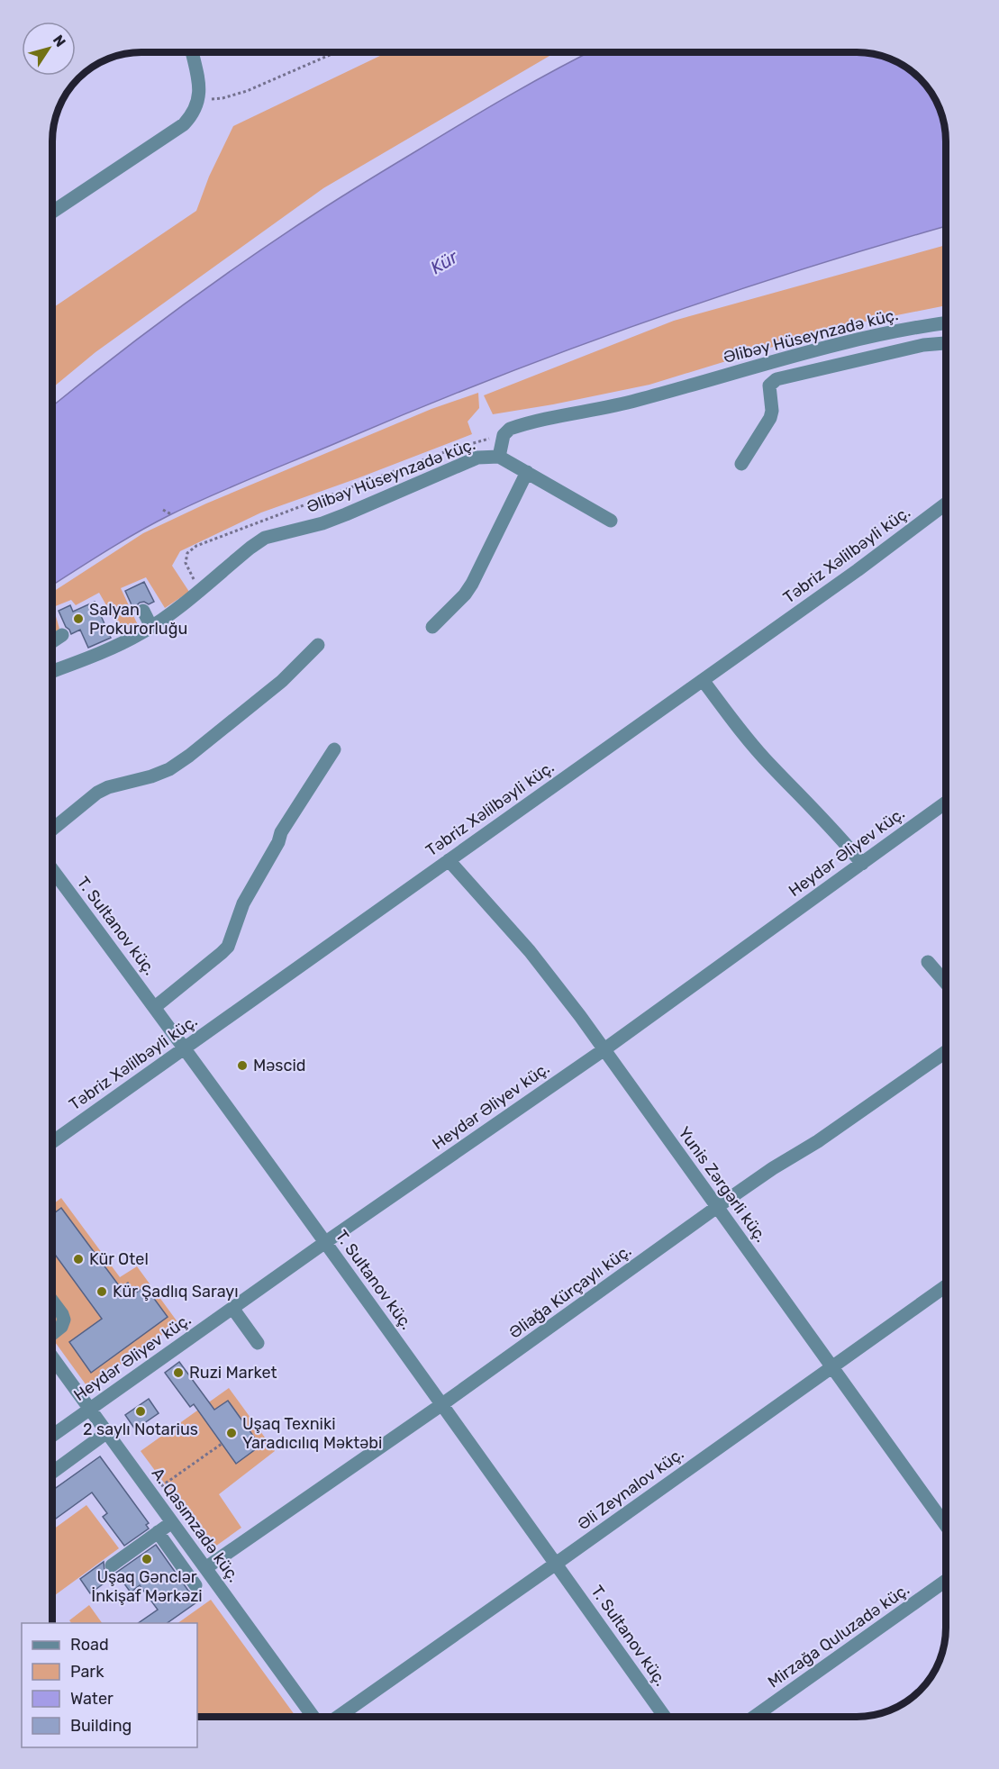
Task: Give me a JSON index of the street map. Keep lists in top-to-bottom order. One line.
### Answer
{"streets":{"street":["Əlibəy Hüseynzadə küç.","Təbriz Xəlilbəyli küç.","Heydər Əliyev küç.","T. Sultanov küç.","Yunis Zərgərli küç.","Əliağa Kürçaylı küç.","Əli Zeynalov küç.","A. Qasımzadə küç.","Mirzağa Quluzadə küç."]},"crossings":[["Təbriz Xəlilbəyli küç.","T. Sultanov küç."],["Təbriz Xəlilbəyli küç.","Yunis Zərgərli küç."],["Heydər Əliyev küç.","T. Sultanov küç."],["Heydər Əliyev küç.","Yunis Zərgərli küç."],["Heydər Əliyev küç.","A. Qasımzadə küç."],["T. Sultanov küç.","Əliağa Kürçaylı küç."],["T. Sultanov küç.","Əli Zeynalov küç."],["Yunis Zərgərli küç.","Əliağa Kürçaylı küç."],["Yunis Zərgərli küç.","Əli Zeynalov küç."],["Əliağa Kürçaylı küç.","A. Qasımzadə küç."]],"water":["Kür"],"places":["Salyan Prokurorluğu","Məscid","Kür Otel","Kür Şadlıq Sarayı","Ruzi Market","2 saylı Notarius","Uşaq Texniki Yaradıcılıq Məktəbi","Uşaq Gənclər İnkişaf Mərkəzi"],"legend":["Road","Park","Water","Building"],"north":"top right"}
